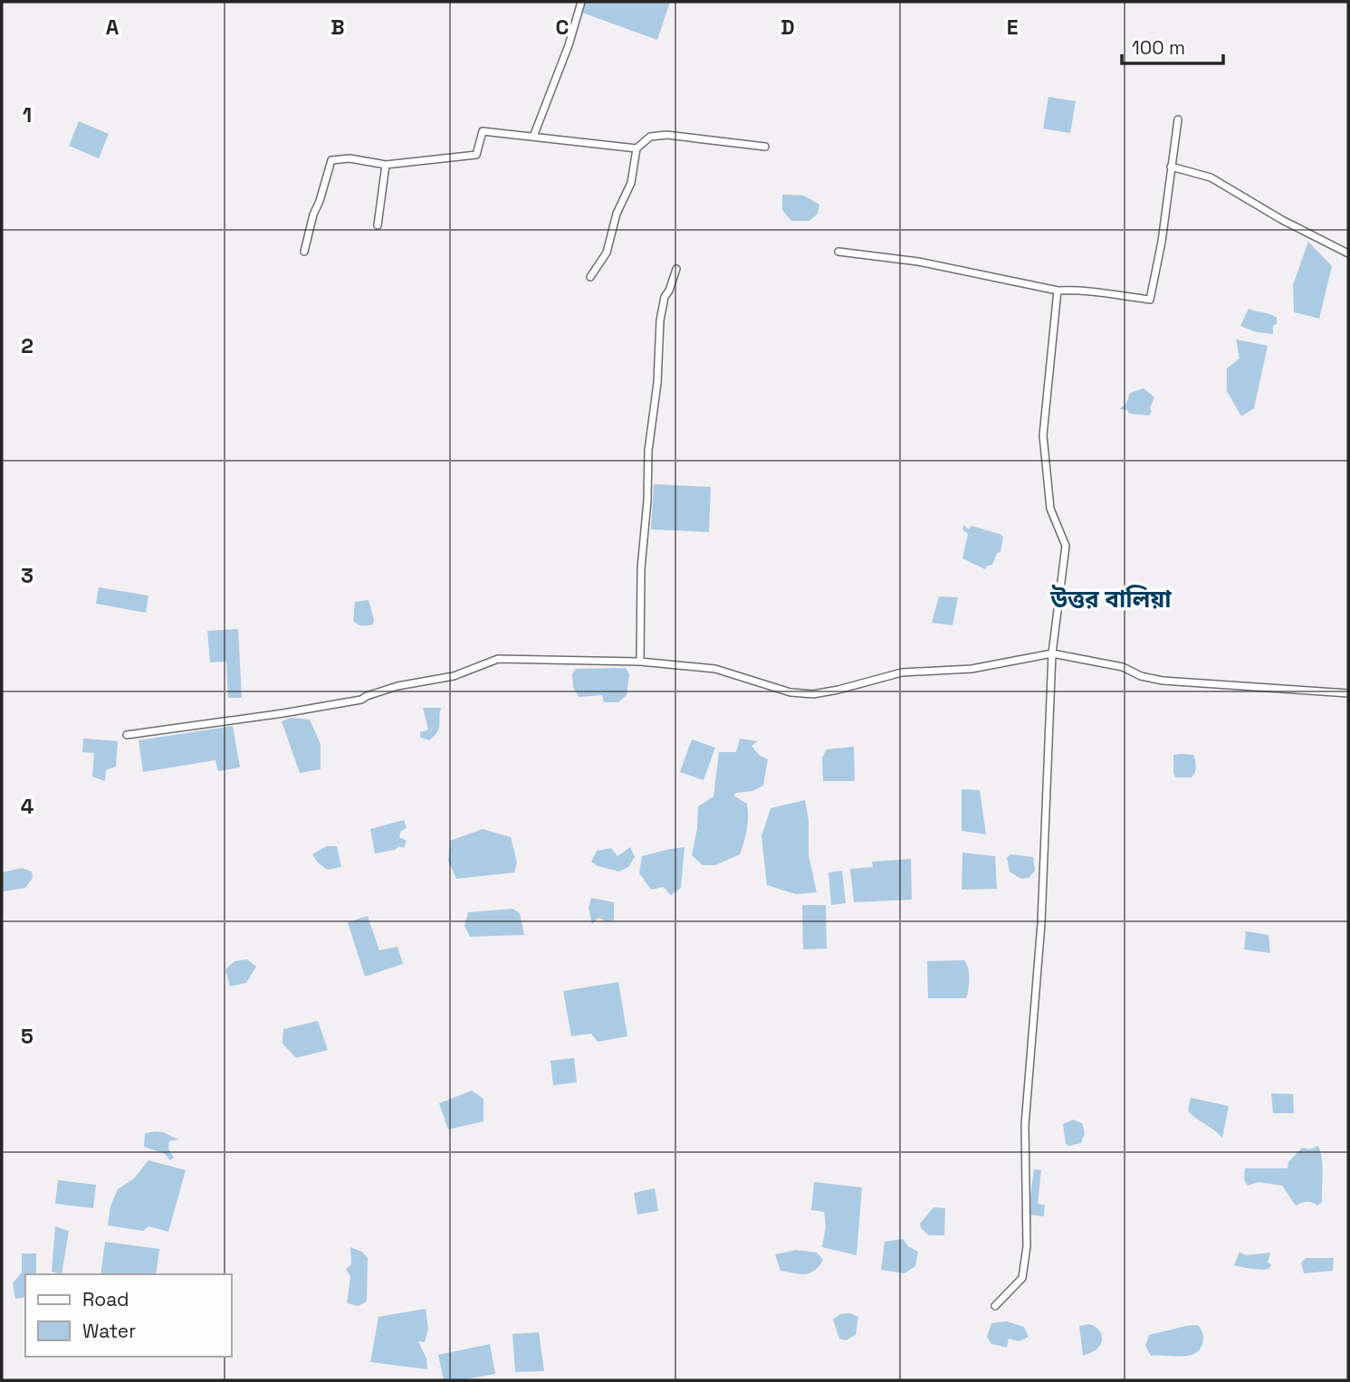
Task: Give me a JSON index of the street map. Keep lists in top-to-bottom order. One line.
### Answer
{"districts":["উত্তর বালিয়া"],"legend":["Road","Water"],"scale_bar":"100 m","grid":{"columns":["A","B","C","D","E"],"rows":["1","2","3","4","5"]}}
